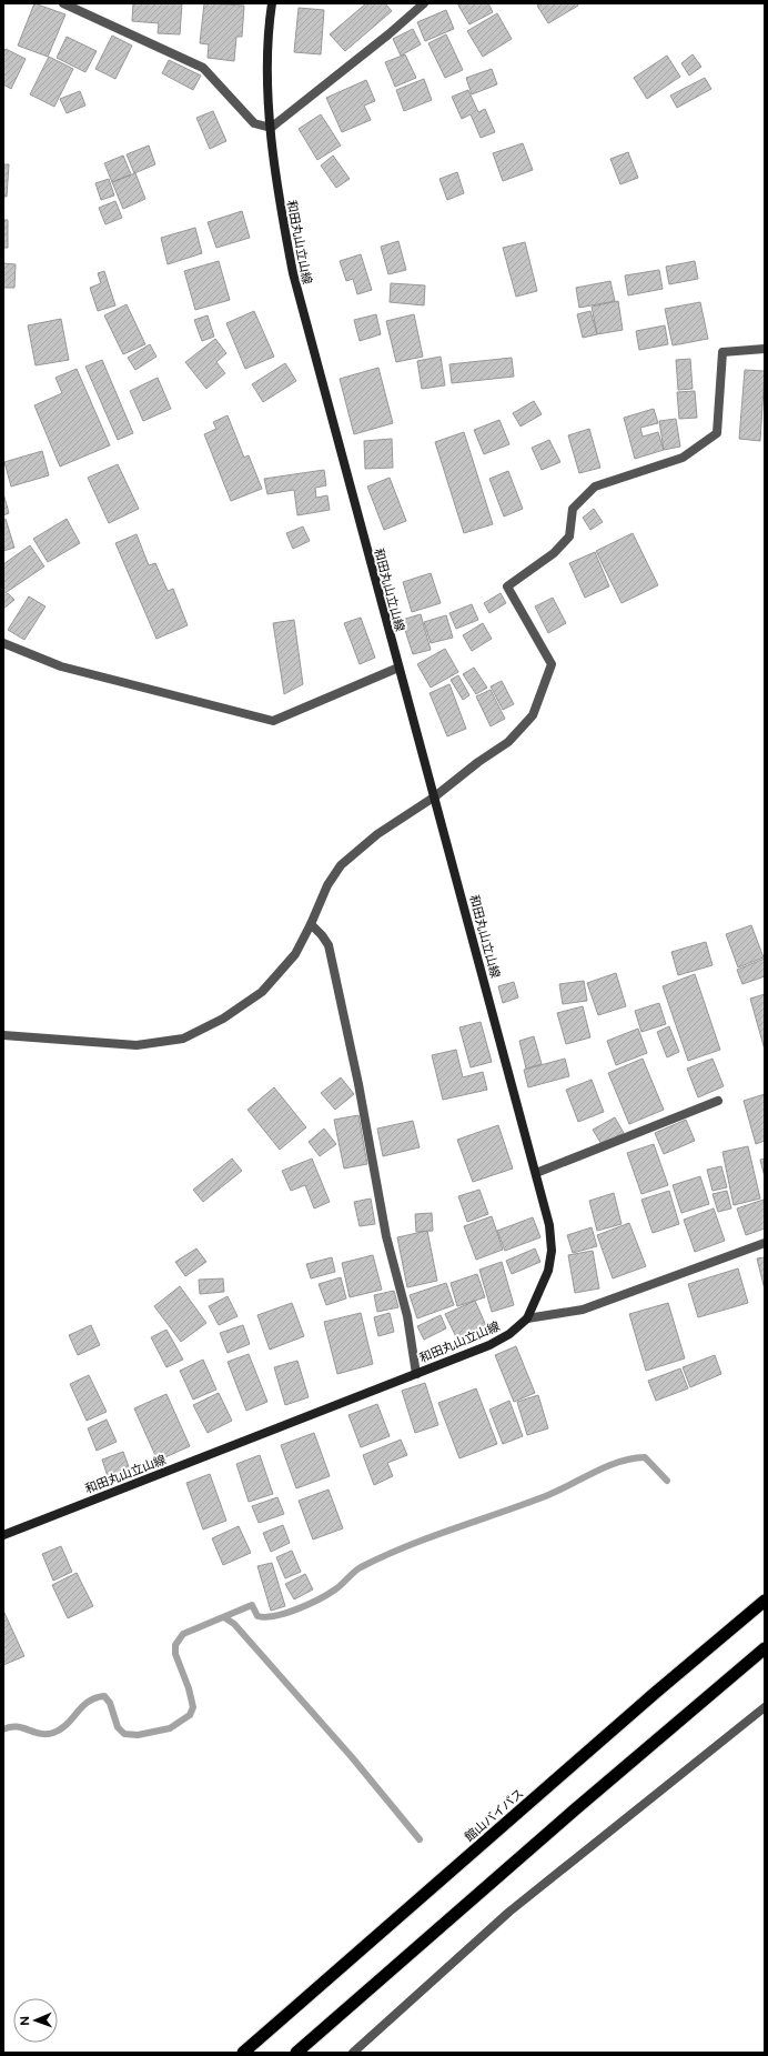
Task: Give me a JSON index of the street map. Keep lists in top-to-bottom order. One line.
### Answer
{"streets":{"highway":["館山バイパス"],"main road":["和田丸山立山線"]},"north":"left"}
